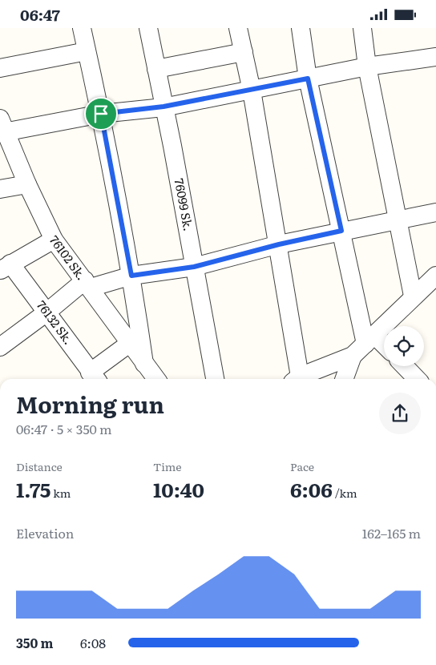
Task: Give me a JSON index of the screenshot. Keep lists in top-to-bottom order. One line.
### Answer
{"streets":{"street":["76099 Sk.","76102 Sk.","76132 Sk."]},"page":{"status":"06:47","heading":["Morning run","06:47 · 5 × 350 m"],"stats":[["Distance","1.75 km"],["Time","10:40"],["Pace","6:06 /km"]],"chart":["Elevation","162–165 m"],"list":[{"name":"350 m","note":"6:08"}]}}
